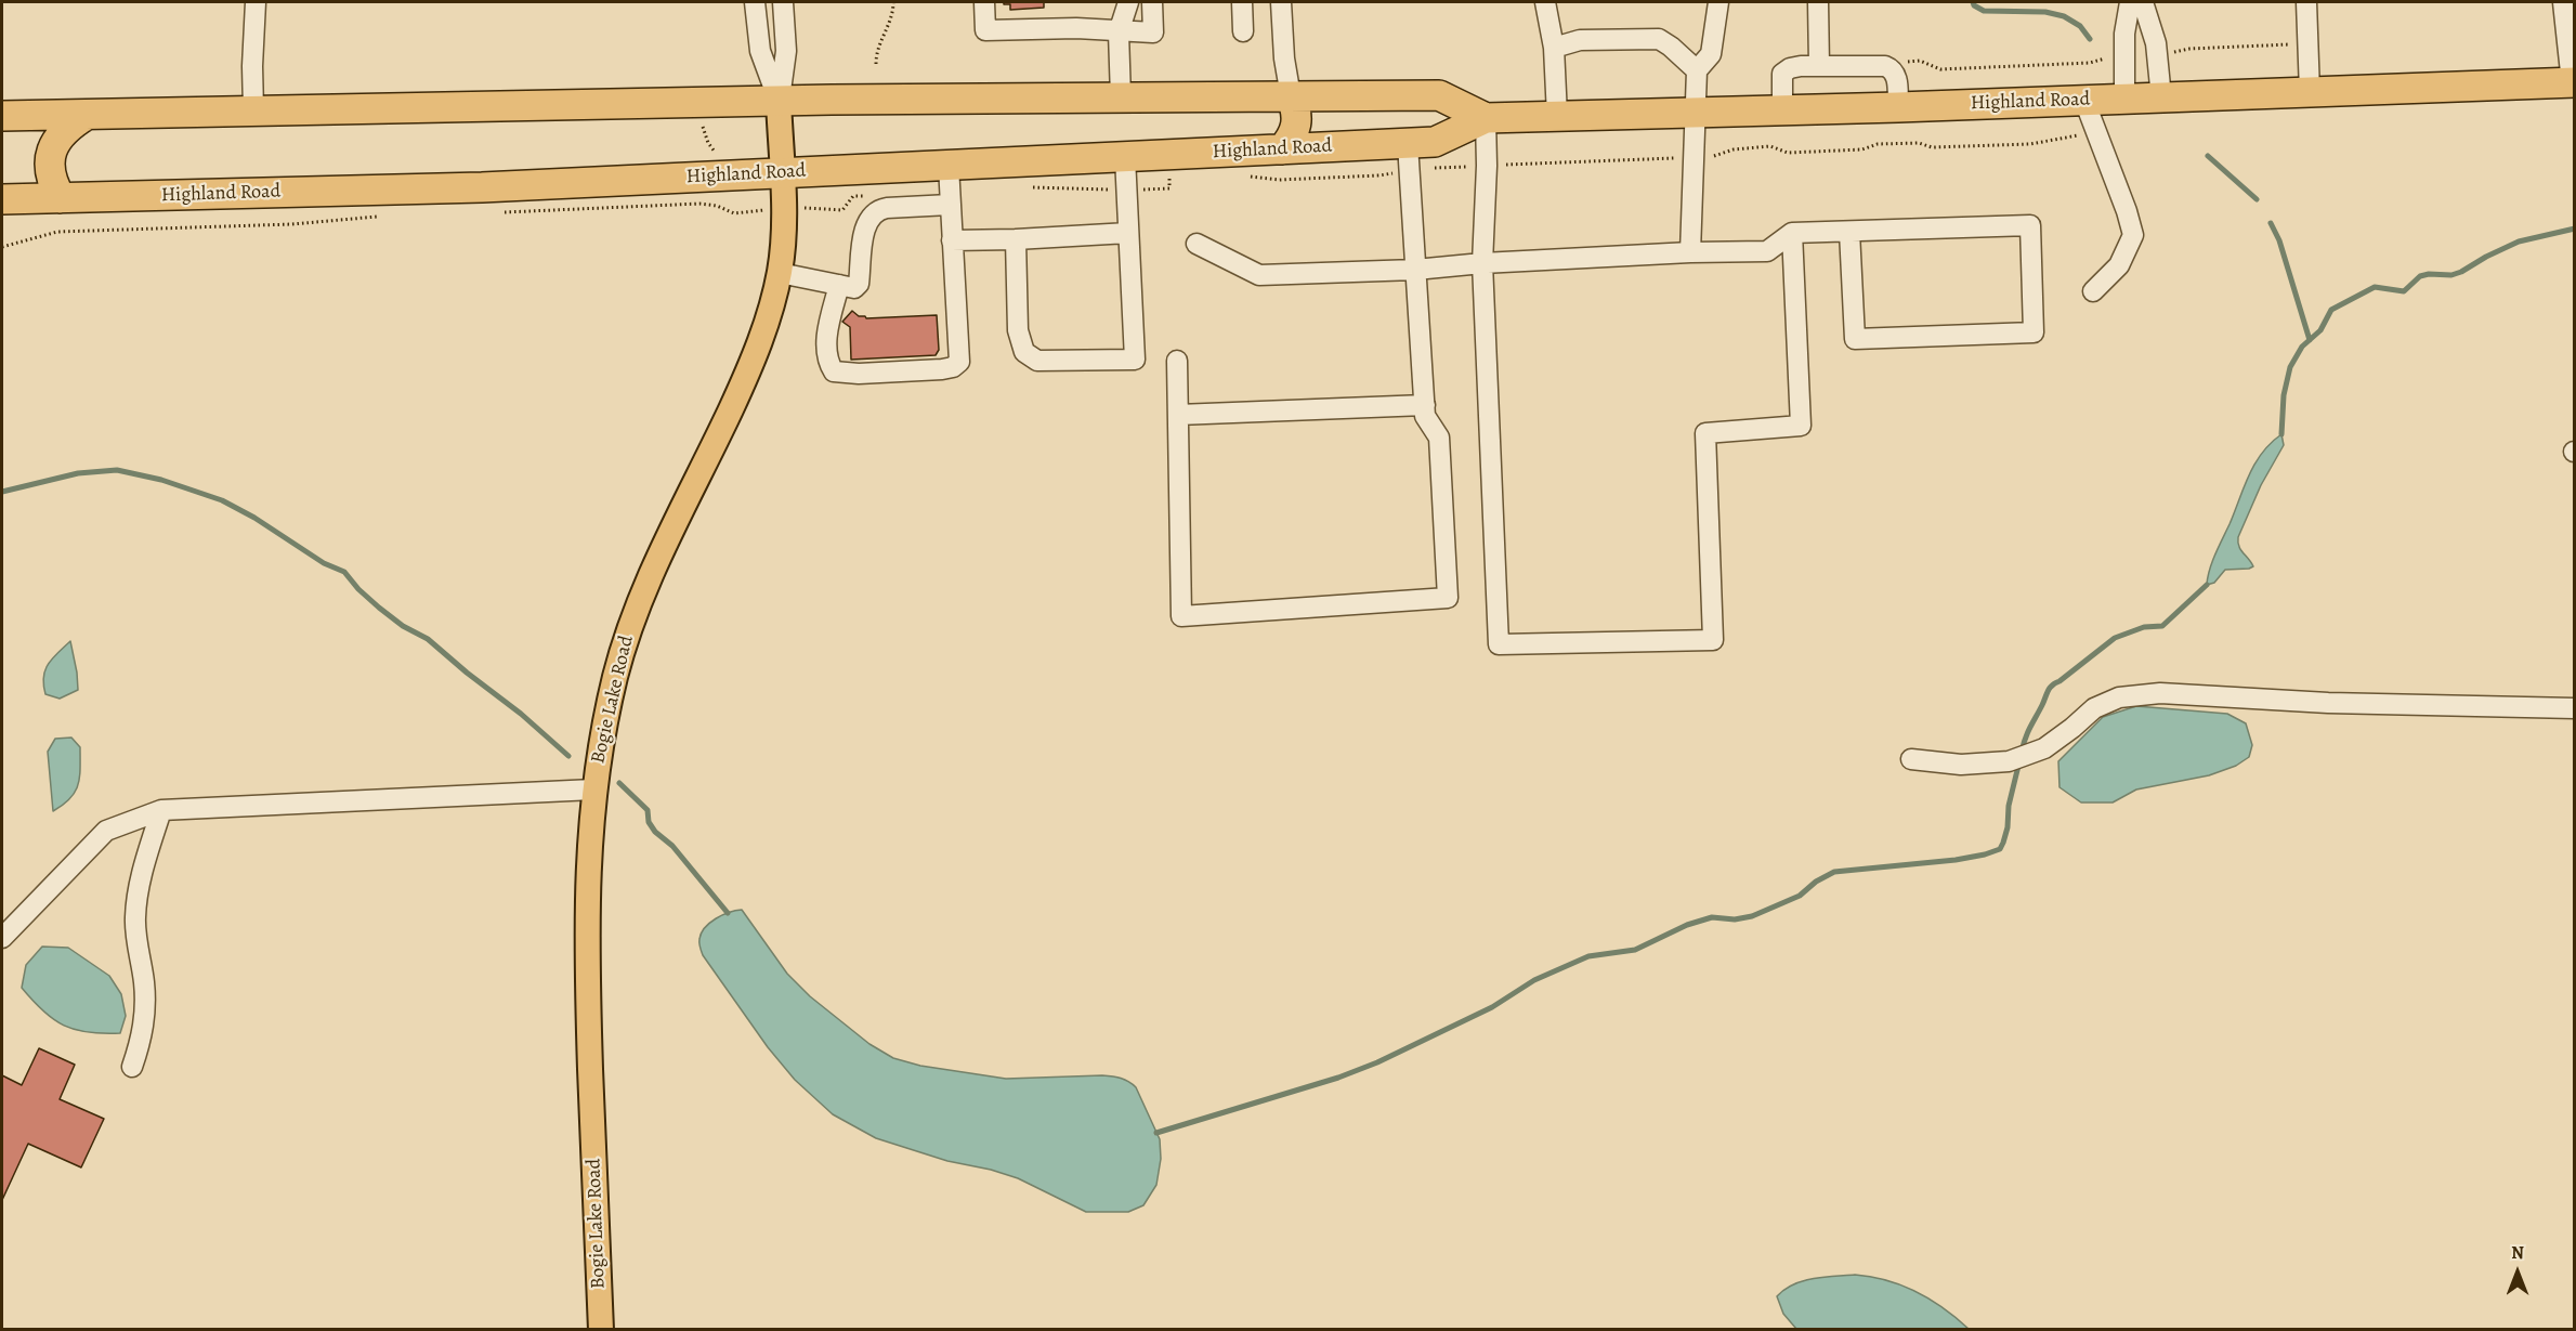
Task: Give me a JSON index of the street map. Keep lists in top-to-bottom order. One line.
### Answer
{"streets":{"highway":["Highland Road"],"main road":["Bogie Lake Road"]},"crossings":[["Highland Road","Bogie Lake Road"]],"north":"top"}
